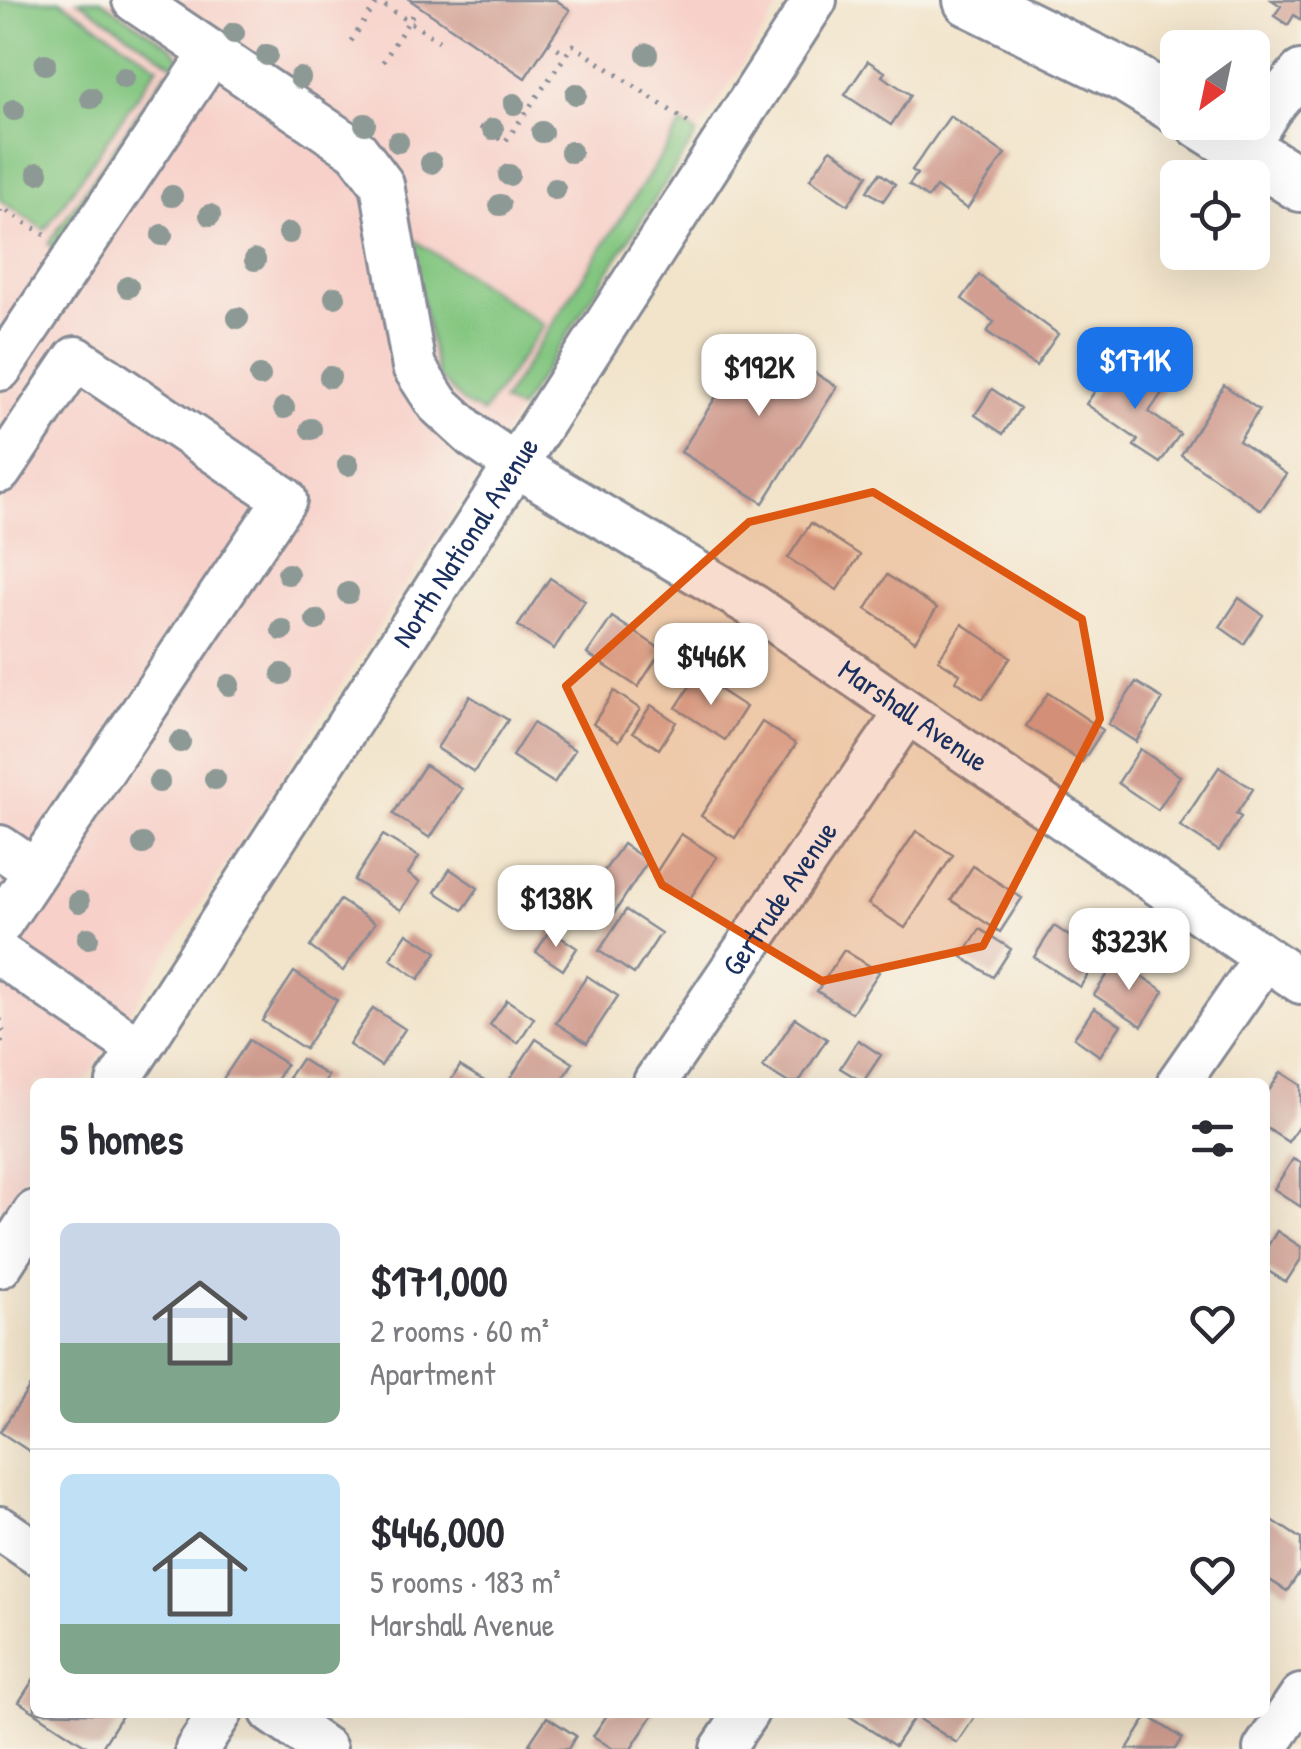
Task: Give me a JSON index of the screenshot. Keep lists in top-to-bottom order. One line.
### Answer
{"streets":{"street":["North National Avenue","Marshall Avenue","Gertrude Avenue"]},"crossings":[["North National Avenue","Marshall Avenue"],["Marshall Avenue","Gertrude Avenue"]],"north":"bottom left","page":{"price":["$171K","$192K","$446K","$138K","$323K"],"heading":"5 homes","list":[{"name":"$171,000","note":"2 rooms · 60 m² · Apartment"},{"name":"$446,000","note":"5 rooms · 183 m² · Marshall Avenue"}]}}
